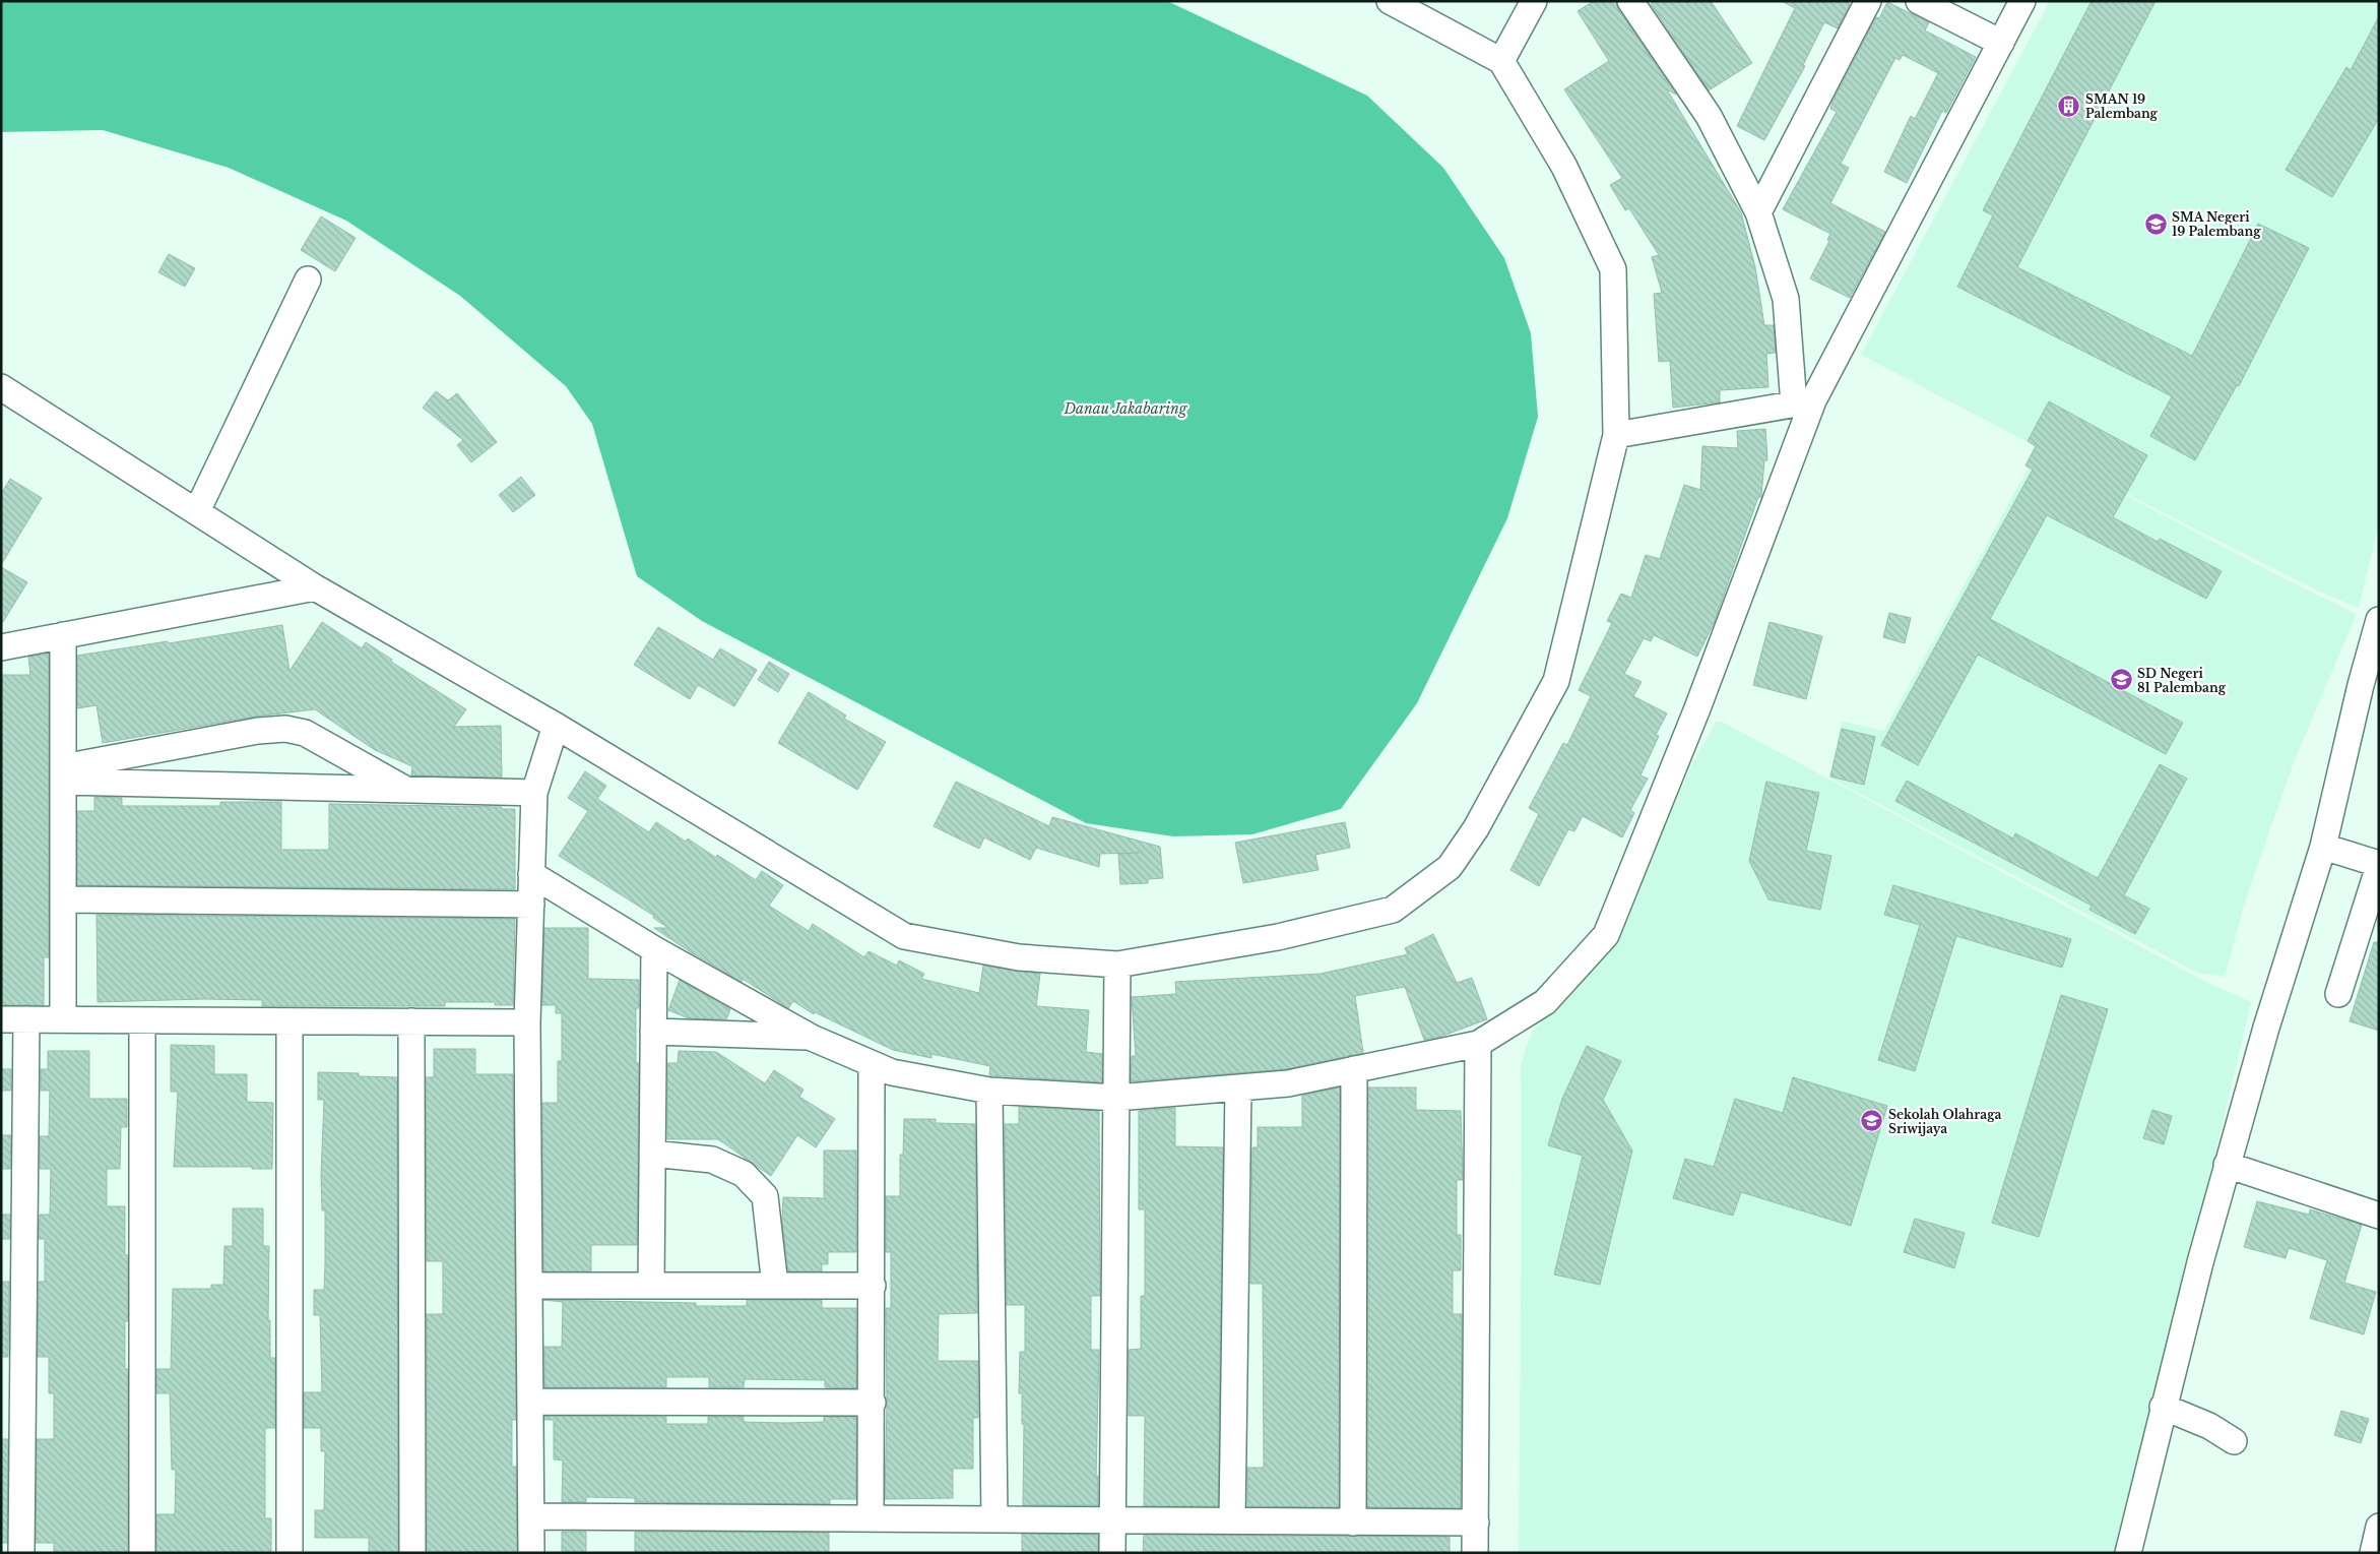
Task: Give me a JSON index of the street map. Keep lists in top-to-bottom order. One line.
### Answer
{"water":["Danau Jakabaring"],"places":{"building":["SMAN 19 Palembang"],"school or university":["SMA Negeri 19 Palembang","SD Negeri 81 Palembang","Sekolah Olahraga Sriwijaya"]}}
